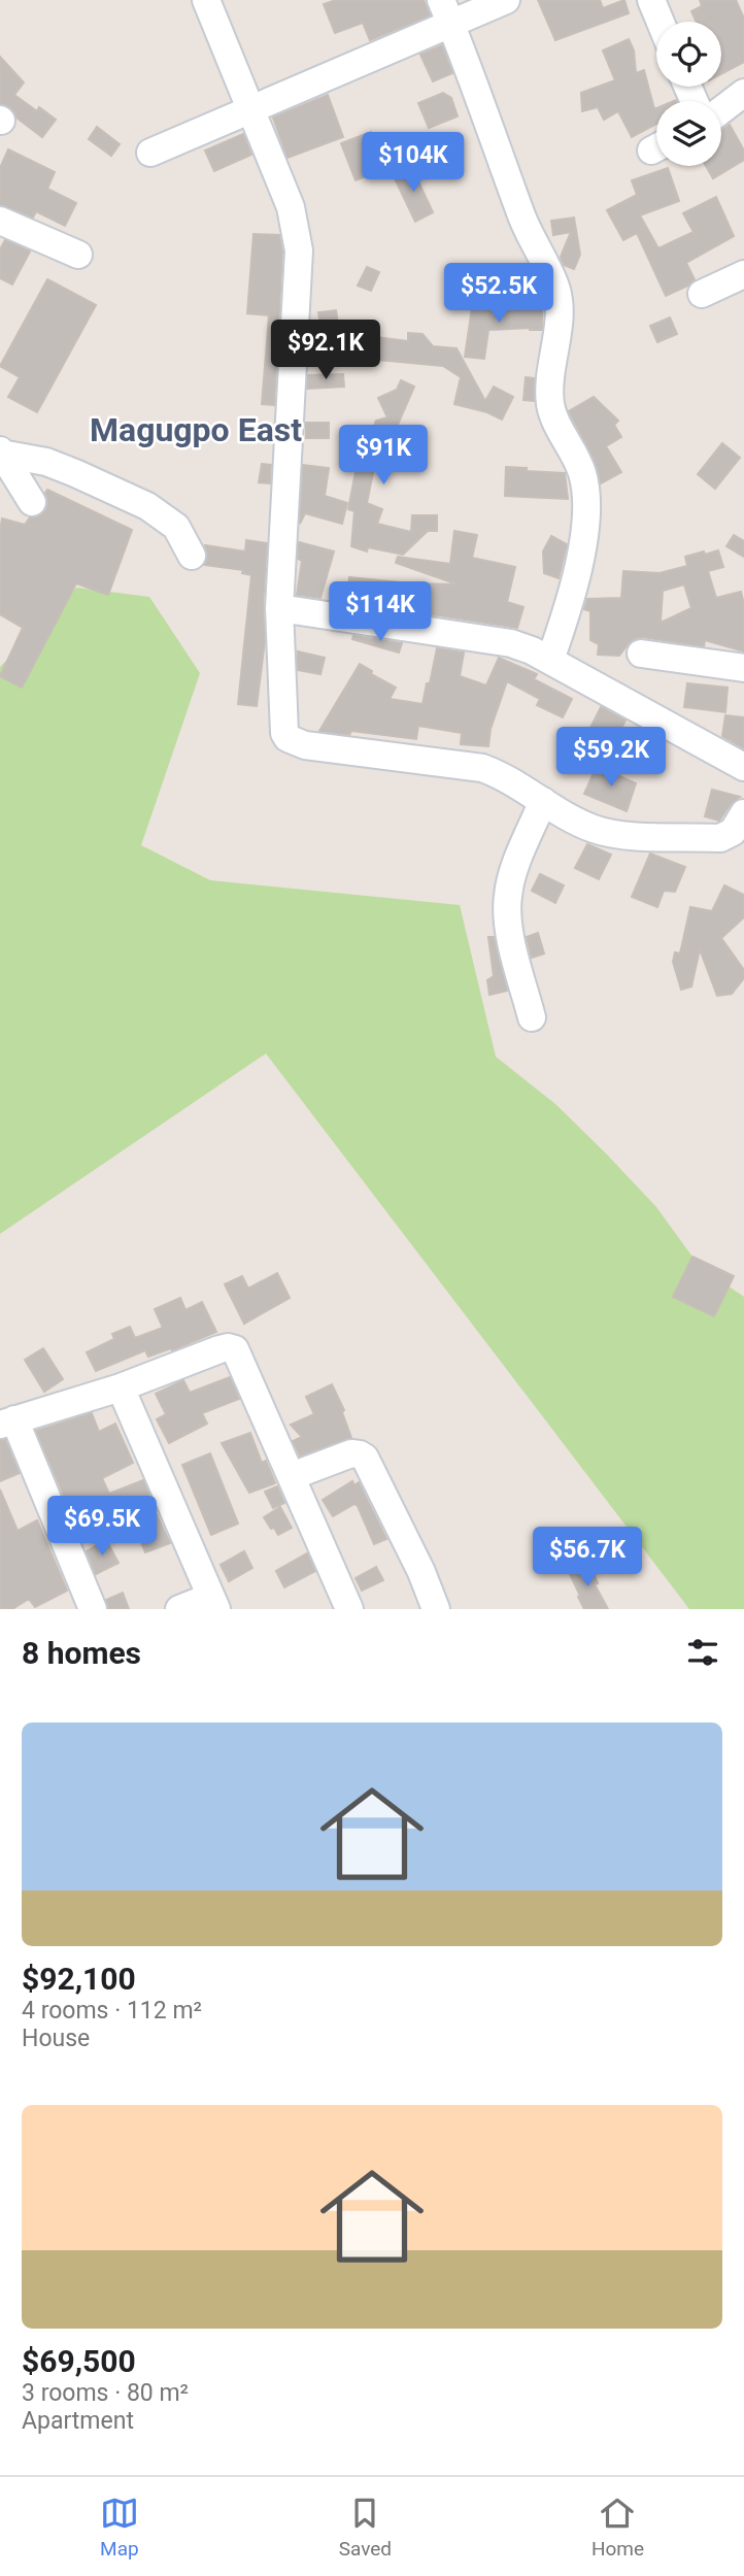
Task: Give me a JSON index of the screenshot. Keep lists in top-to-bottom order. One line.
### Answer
{"districts":["Magugpo East"],"page":{"price":["$104K","$52.5K","$92.1K","$91K","$114K","$59.2K","$69.5K","$56.7K"],"heading":"8 homes","list":[{"name":"$92,100","note":"4 rooms · 112 m² · House"},{"name":"$69,500","note":"3 rooms · 80 m² · Apartment"}],"tabs":["Map","Saved","Home"]}}
